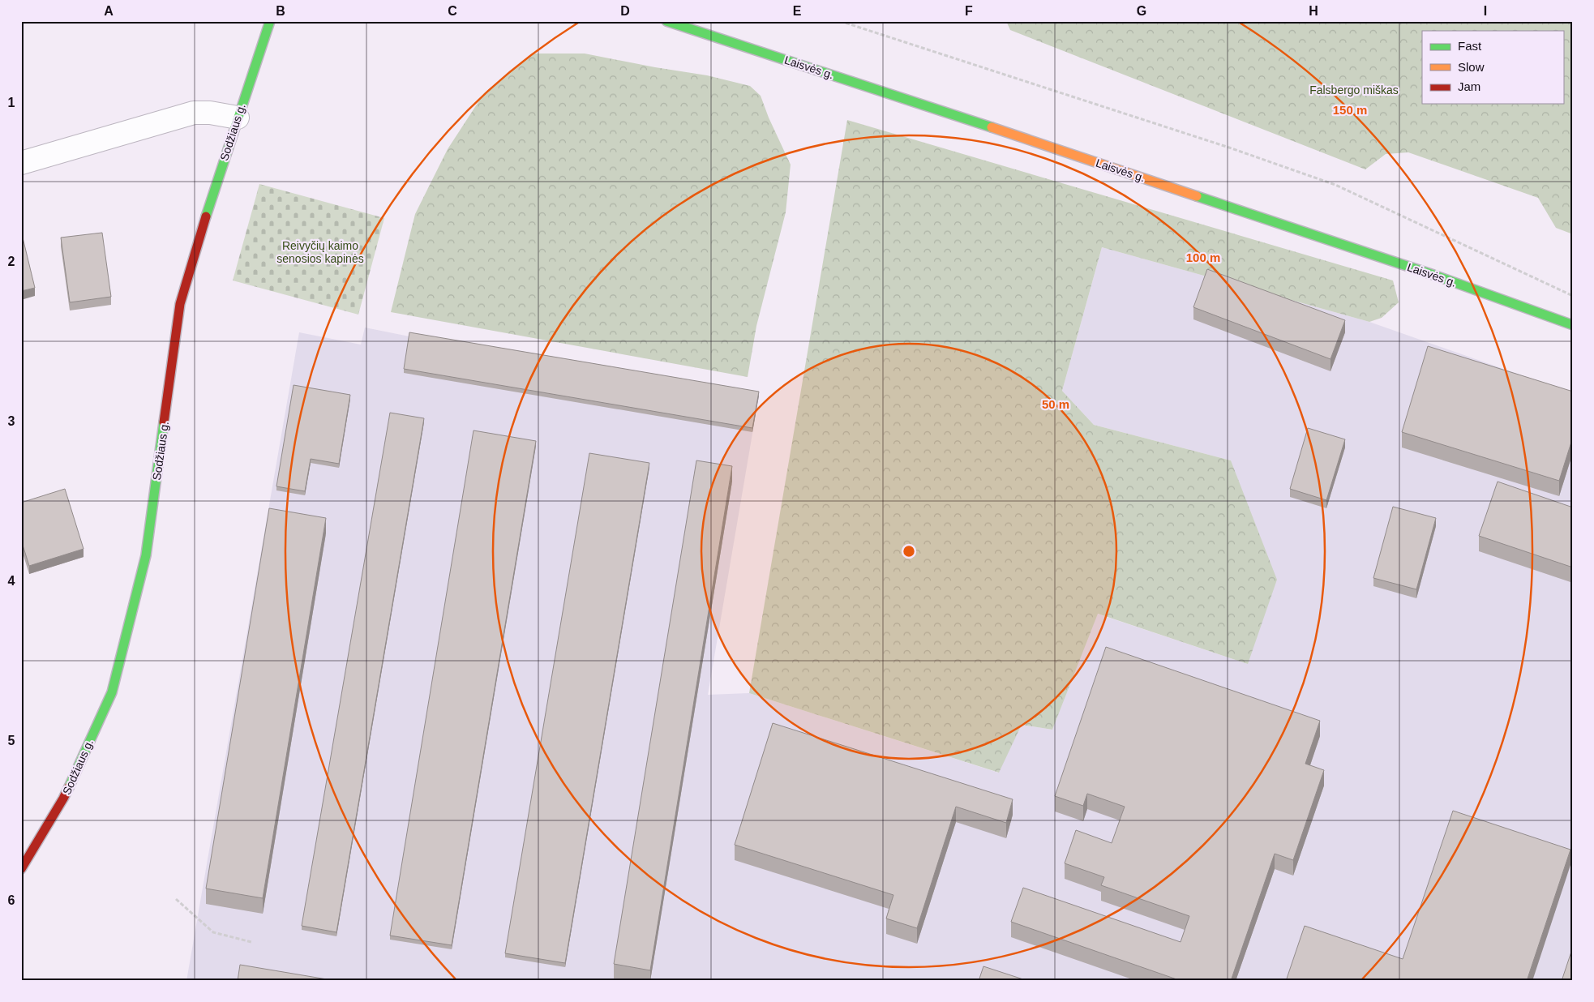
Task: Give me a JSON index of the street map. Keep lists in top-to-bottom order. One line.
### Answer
{"streets":{"main road":["Laisvės g.","Sodžiaus g."]},"parks":["Falsbergo miškas","Reivyčių kaimo senosios kapinės"],"legend":["Fast","Slow","Jam"],"grid":{"columns":["A","B","C","D","E","F","G","H","I"],"rows":["1","2","3","4","5","6"]},"rings":["150 m","100 m","50 m"]}
